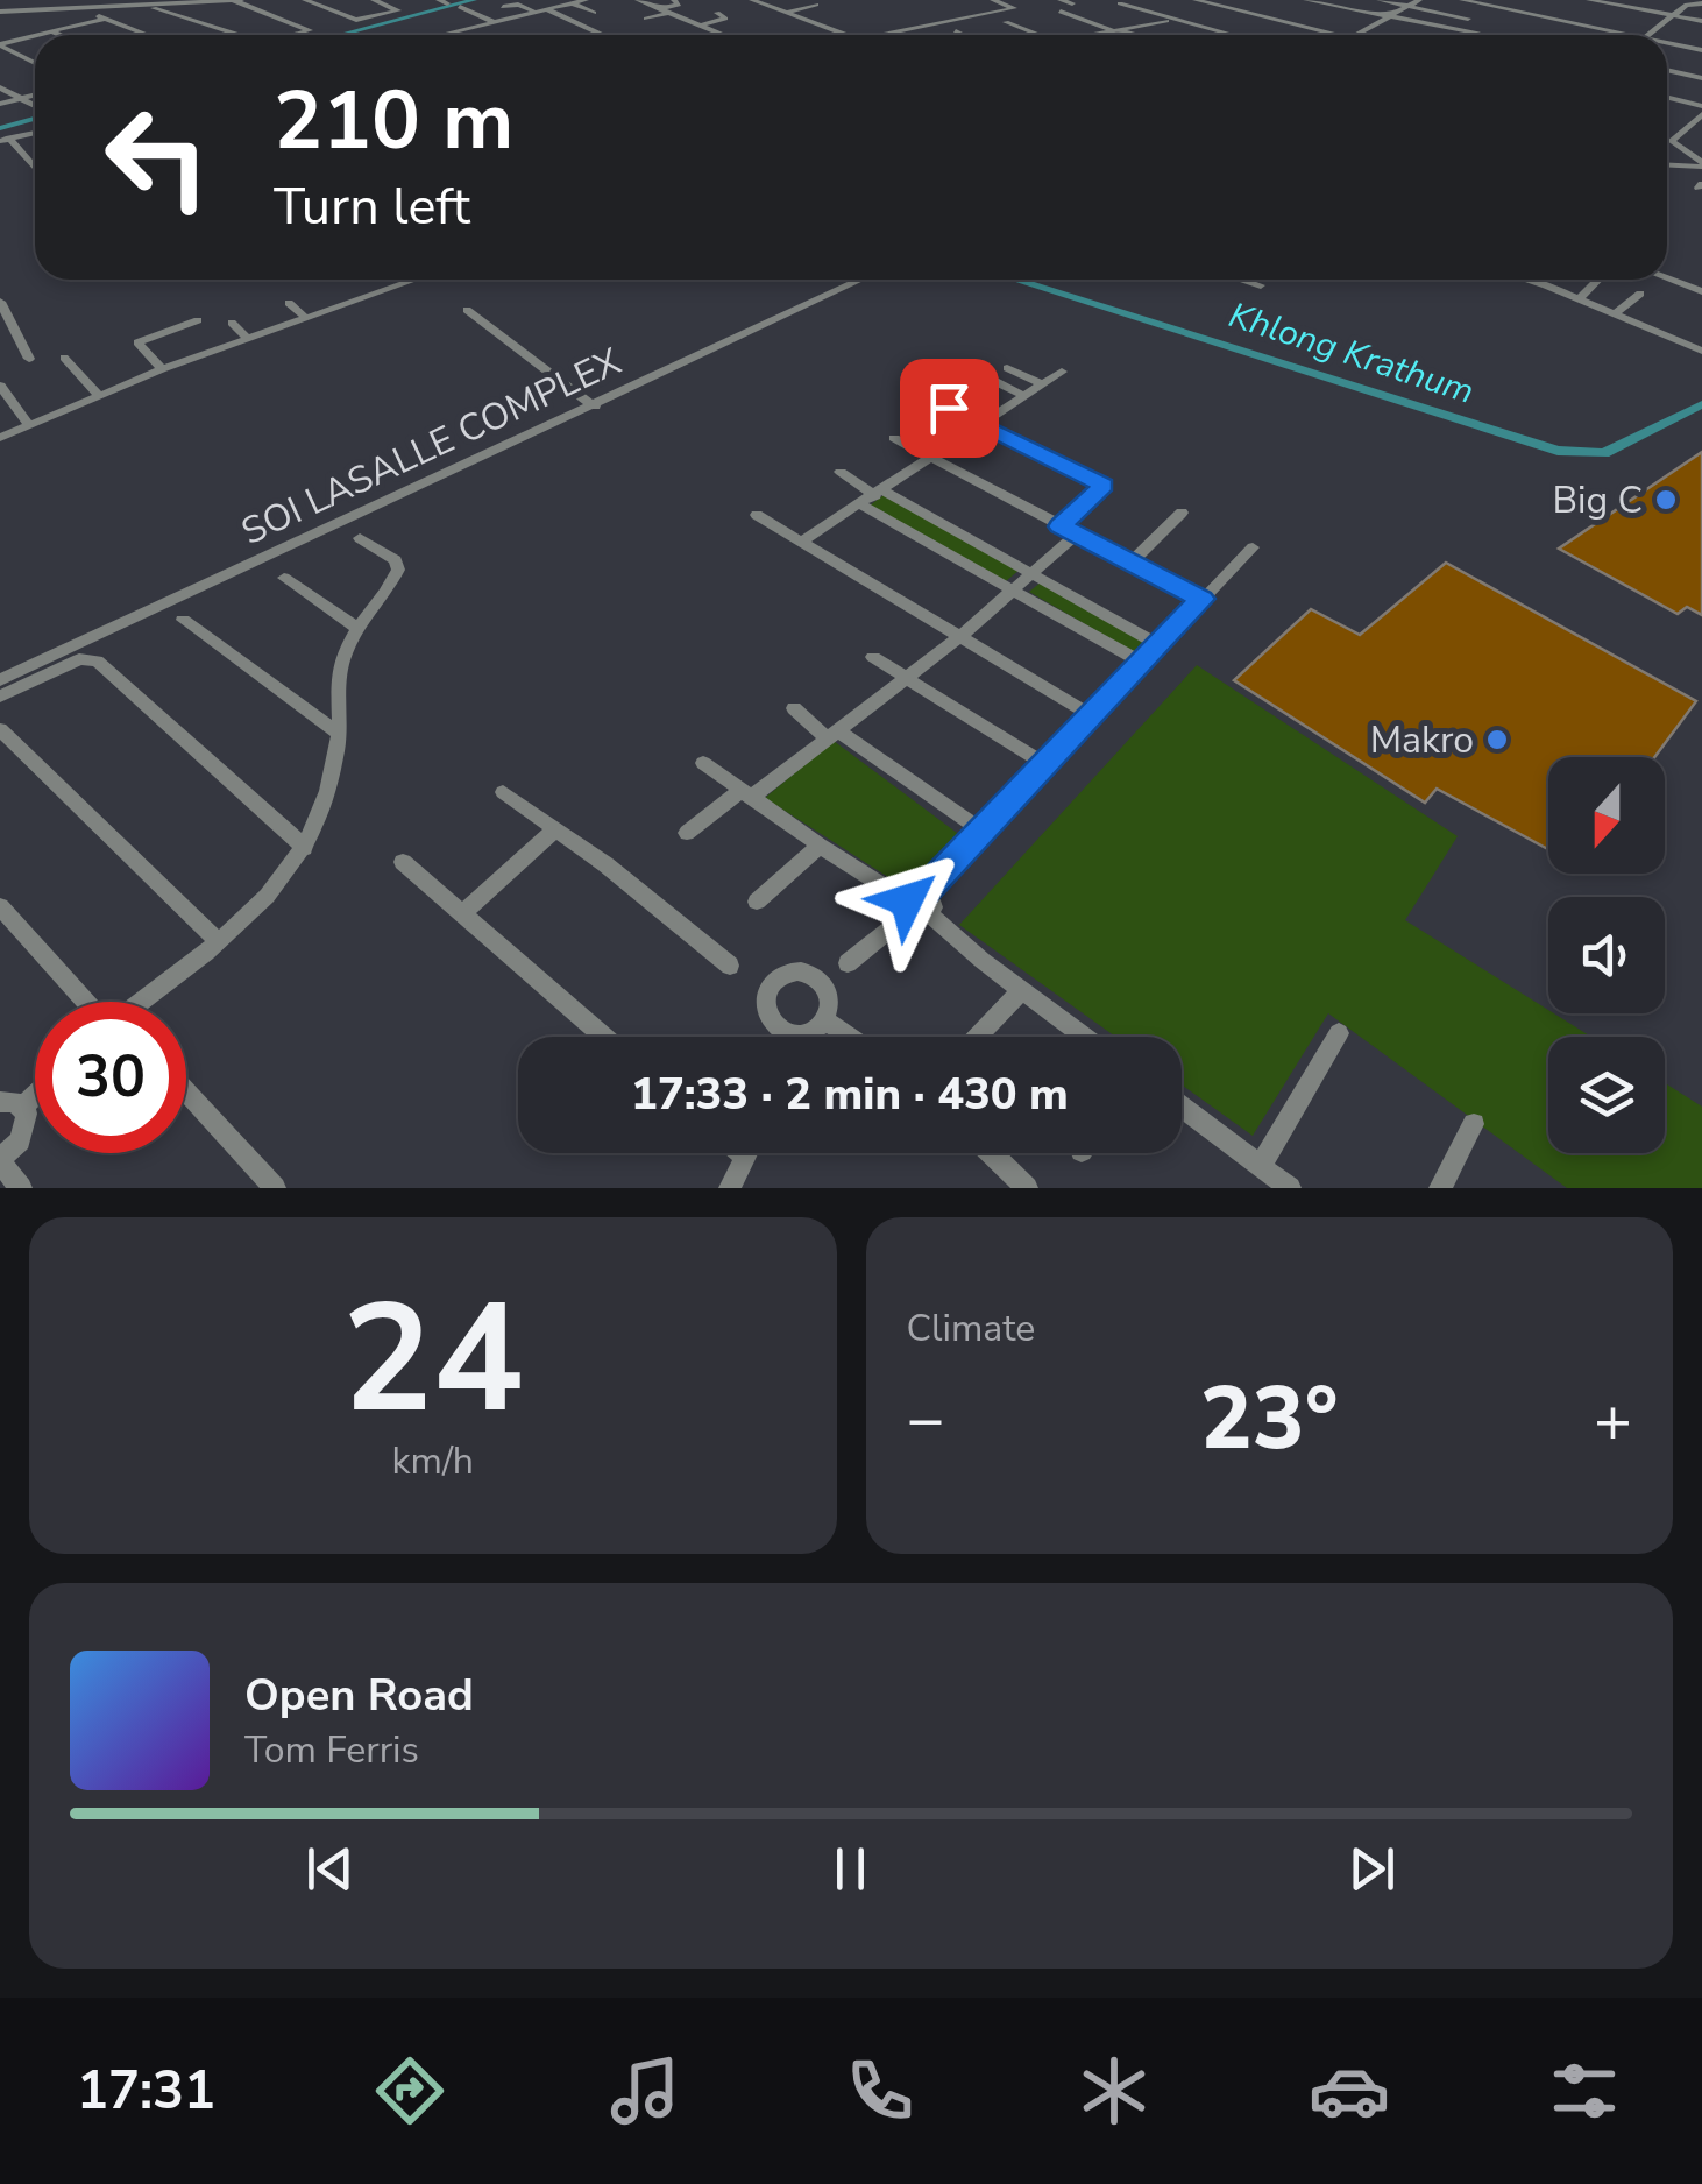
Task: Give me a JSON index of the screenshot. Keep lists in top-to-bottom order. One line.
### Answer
{"streets":{"street":["SOI LASALLE COMPLEX"]},"water":["Khlong Krathum"],"places":["Big C","Makro"],"north":"bottom","page":{"turn":["210 m","Turn left"],"limit":"30","trip":"17:33 · 2 min · 430 m","tile":[["24","km/h"],"Climate"],"heat":["−","23°","+"],"song":["Open Road","Tom Ferris"],"tabs":"17:31"}}
